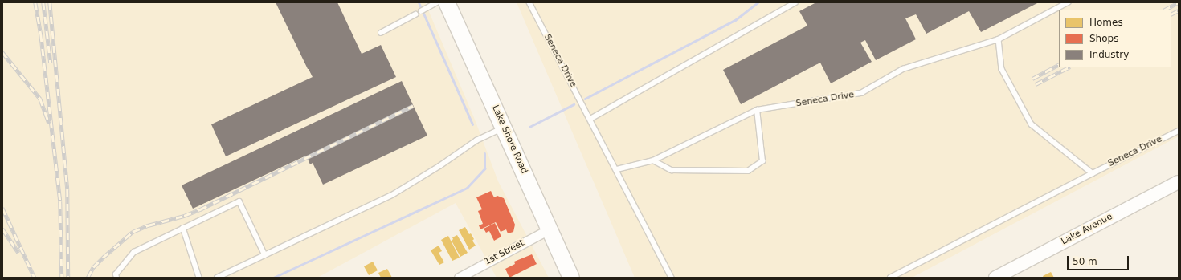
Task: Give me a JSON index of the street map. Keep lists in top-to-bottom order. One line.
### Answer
{"streets":{"highway":["Lake Shore Road"],"street":["Lake Avenue","1st Street"],"lane":["Seneca Drive"]},"crossings":[["Lake Shore Road","1st Street"]],"legend":["Homes","Shops","Industry"],"scale_bar":"50 m"}
